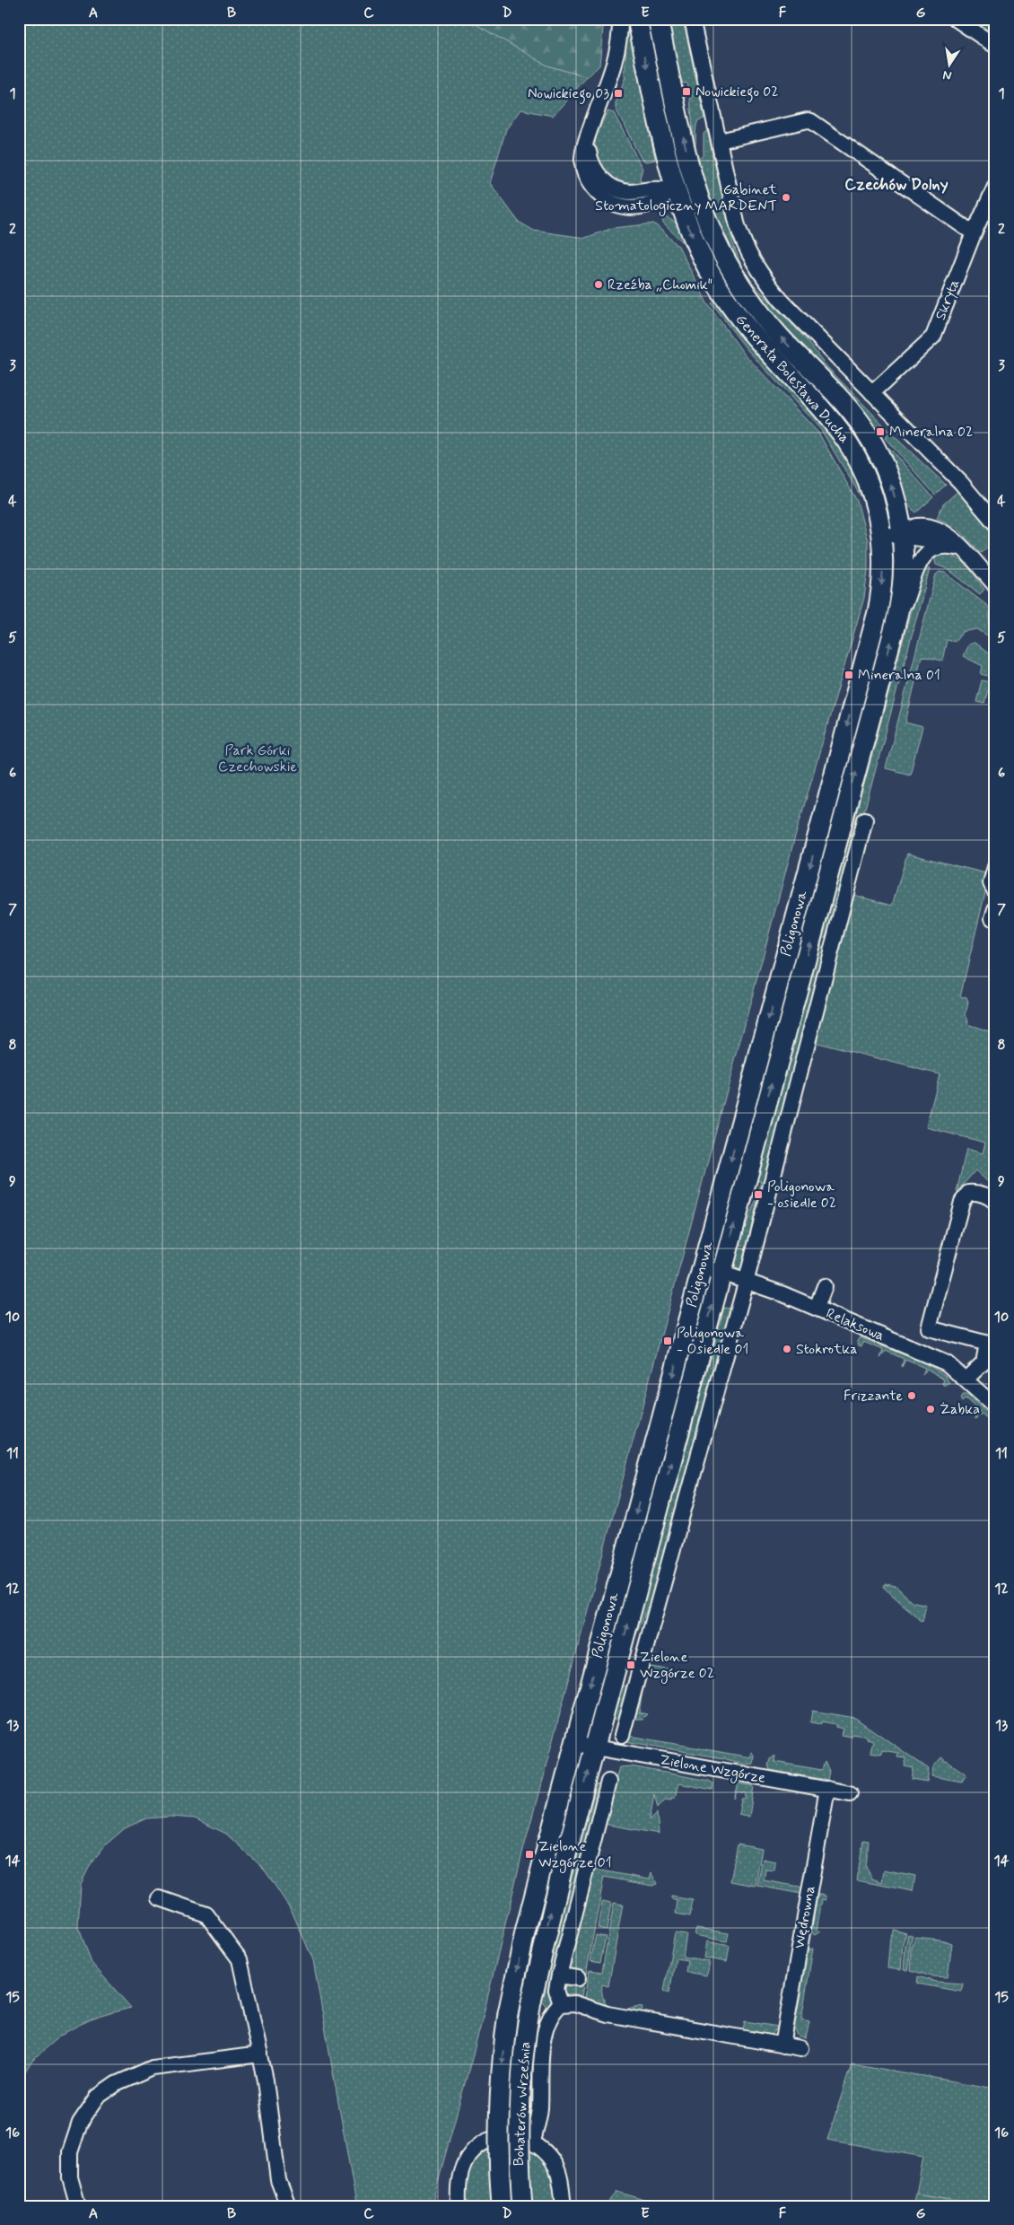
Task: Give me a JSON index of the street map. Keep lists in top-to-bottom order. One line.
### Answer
{"streets":{"main road":["Generała Bolesława Ducha","Poligonowa","Bohaterów Września"],"street":["Skryta","Relaksowa","Zielone Wzgórze","Wędrowna"]},"crossings":[["Generała Bolesława Ducha","Poligonowa"],["Poligonowa","Relaksowa"],["Poligonowa","Zielone Wzgórze"],["Poligonowa","Bohaterów Września"],["Zielone Wzgórze","Wędrowna"]],"districts":["Czechów Dolny"],"parks":["Park Górki Czechowskie"],"places":{"transit":["Nowickiego 02","Nowickiego 03","Mineralna 02","Mineralna 01","Poligonowa - osiedle 02","Poligonowa - Osiedle 01","Zielone Wzgórze 02","Zielone Wzgórze 01"],"other":["Gabinet Stomatologiczny MARDENT","Rzeźba ,,Chomik\"","Stokrotka","Frizzante","Żabka"]},"north":"bottom","grid":{"columns":["A","B","C","D","E","F","G"],"rows":["1","2","3","4","5","6","7","8","9","10","11","12","13","14","15","16"]}}
